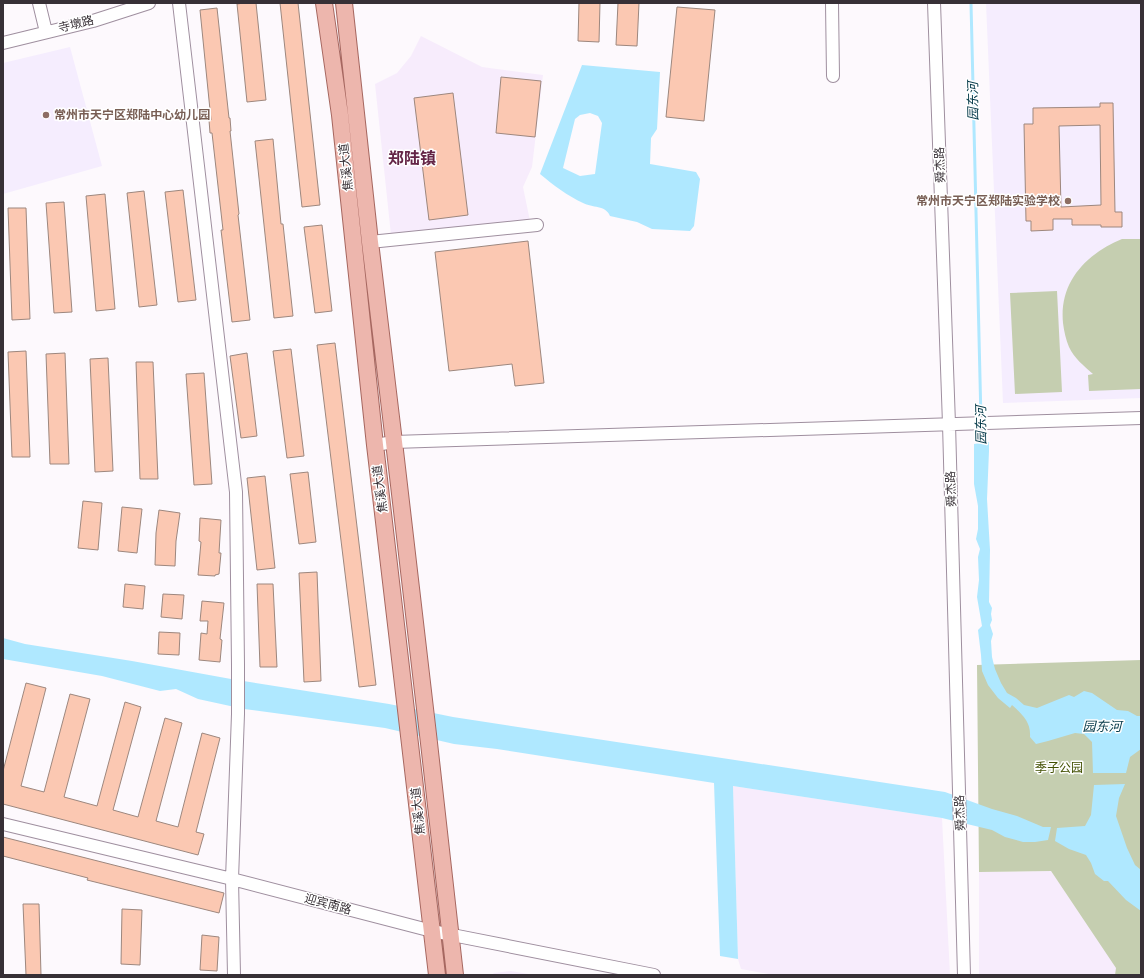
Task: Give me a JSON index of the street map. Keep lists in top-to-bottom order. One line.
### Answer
{"streets":{"main road":["焦溪大道"],"street":["寺墩路","舜杰路","迎宾南路"]},"crossings":[["焦溪大道","迎宾南路"]],"districts":["郑陆镇"],"water":["园东河"],"parks":["季子公园"],"places":["常州市天宁区郑陆中心幼儿园","常州市天宁区郑陆实验学校"]}
